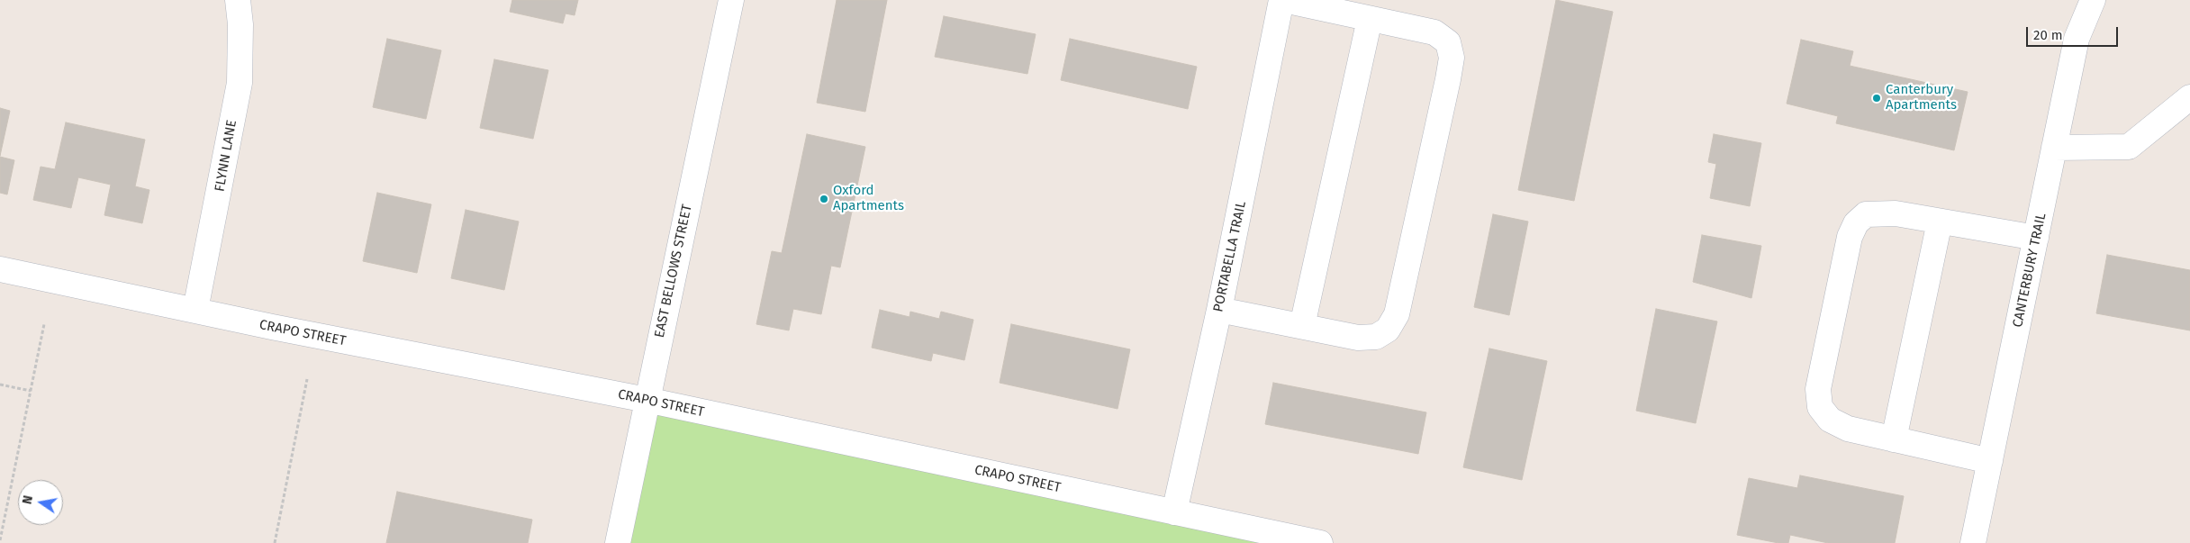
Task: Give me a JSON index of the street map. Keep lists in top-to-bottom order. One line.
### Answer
{"streets":{"street":["FLYNN LANE","PORTABELLA TRAIL","CANTERBURY TRAIL","EAST BELLOWS STREET","CRAPO STREET"]},"crossings":[["FLYNN LANE","CRAPO STREET"],["PORTABELLA TRAIL","CRAPO STREET"],["EAST BELLOWS STREET","CRAPO STREET"]],"places":["Canterbury Apartments","Oxford Apartments"],"scale_bar":"20 m","north":"left"}
